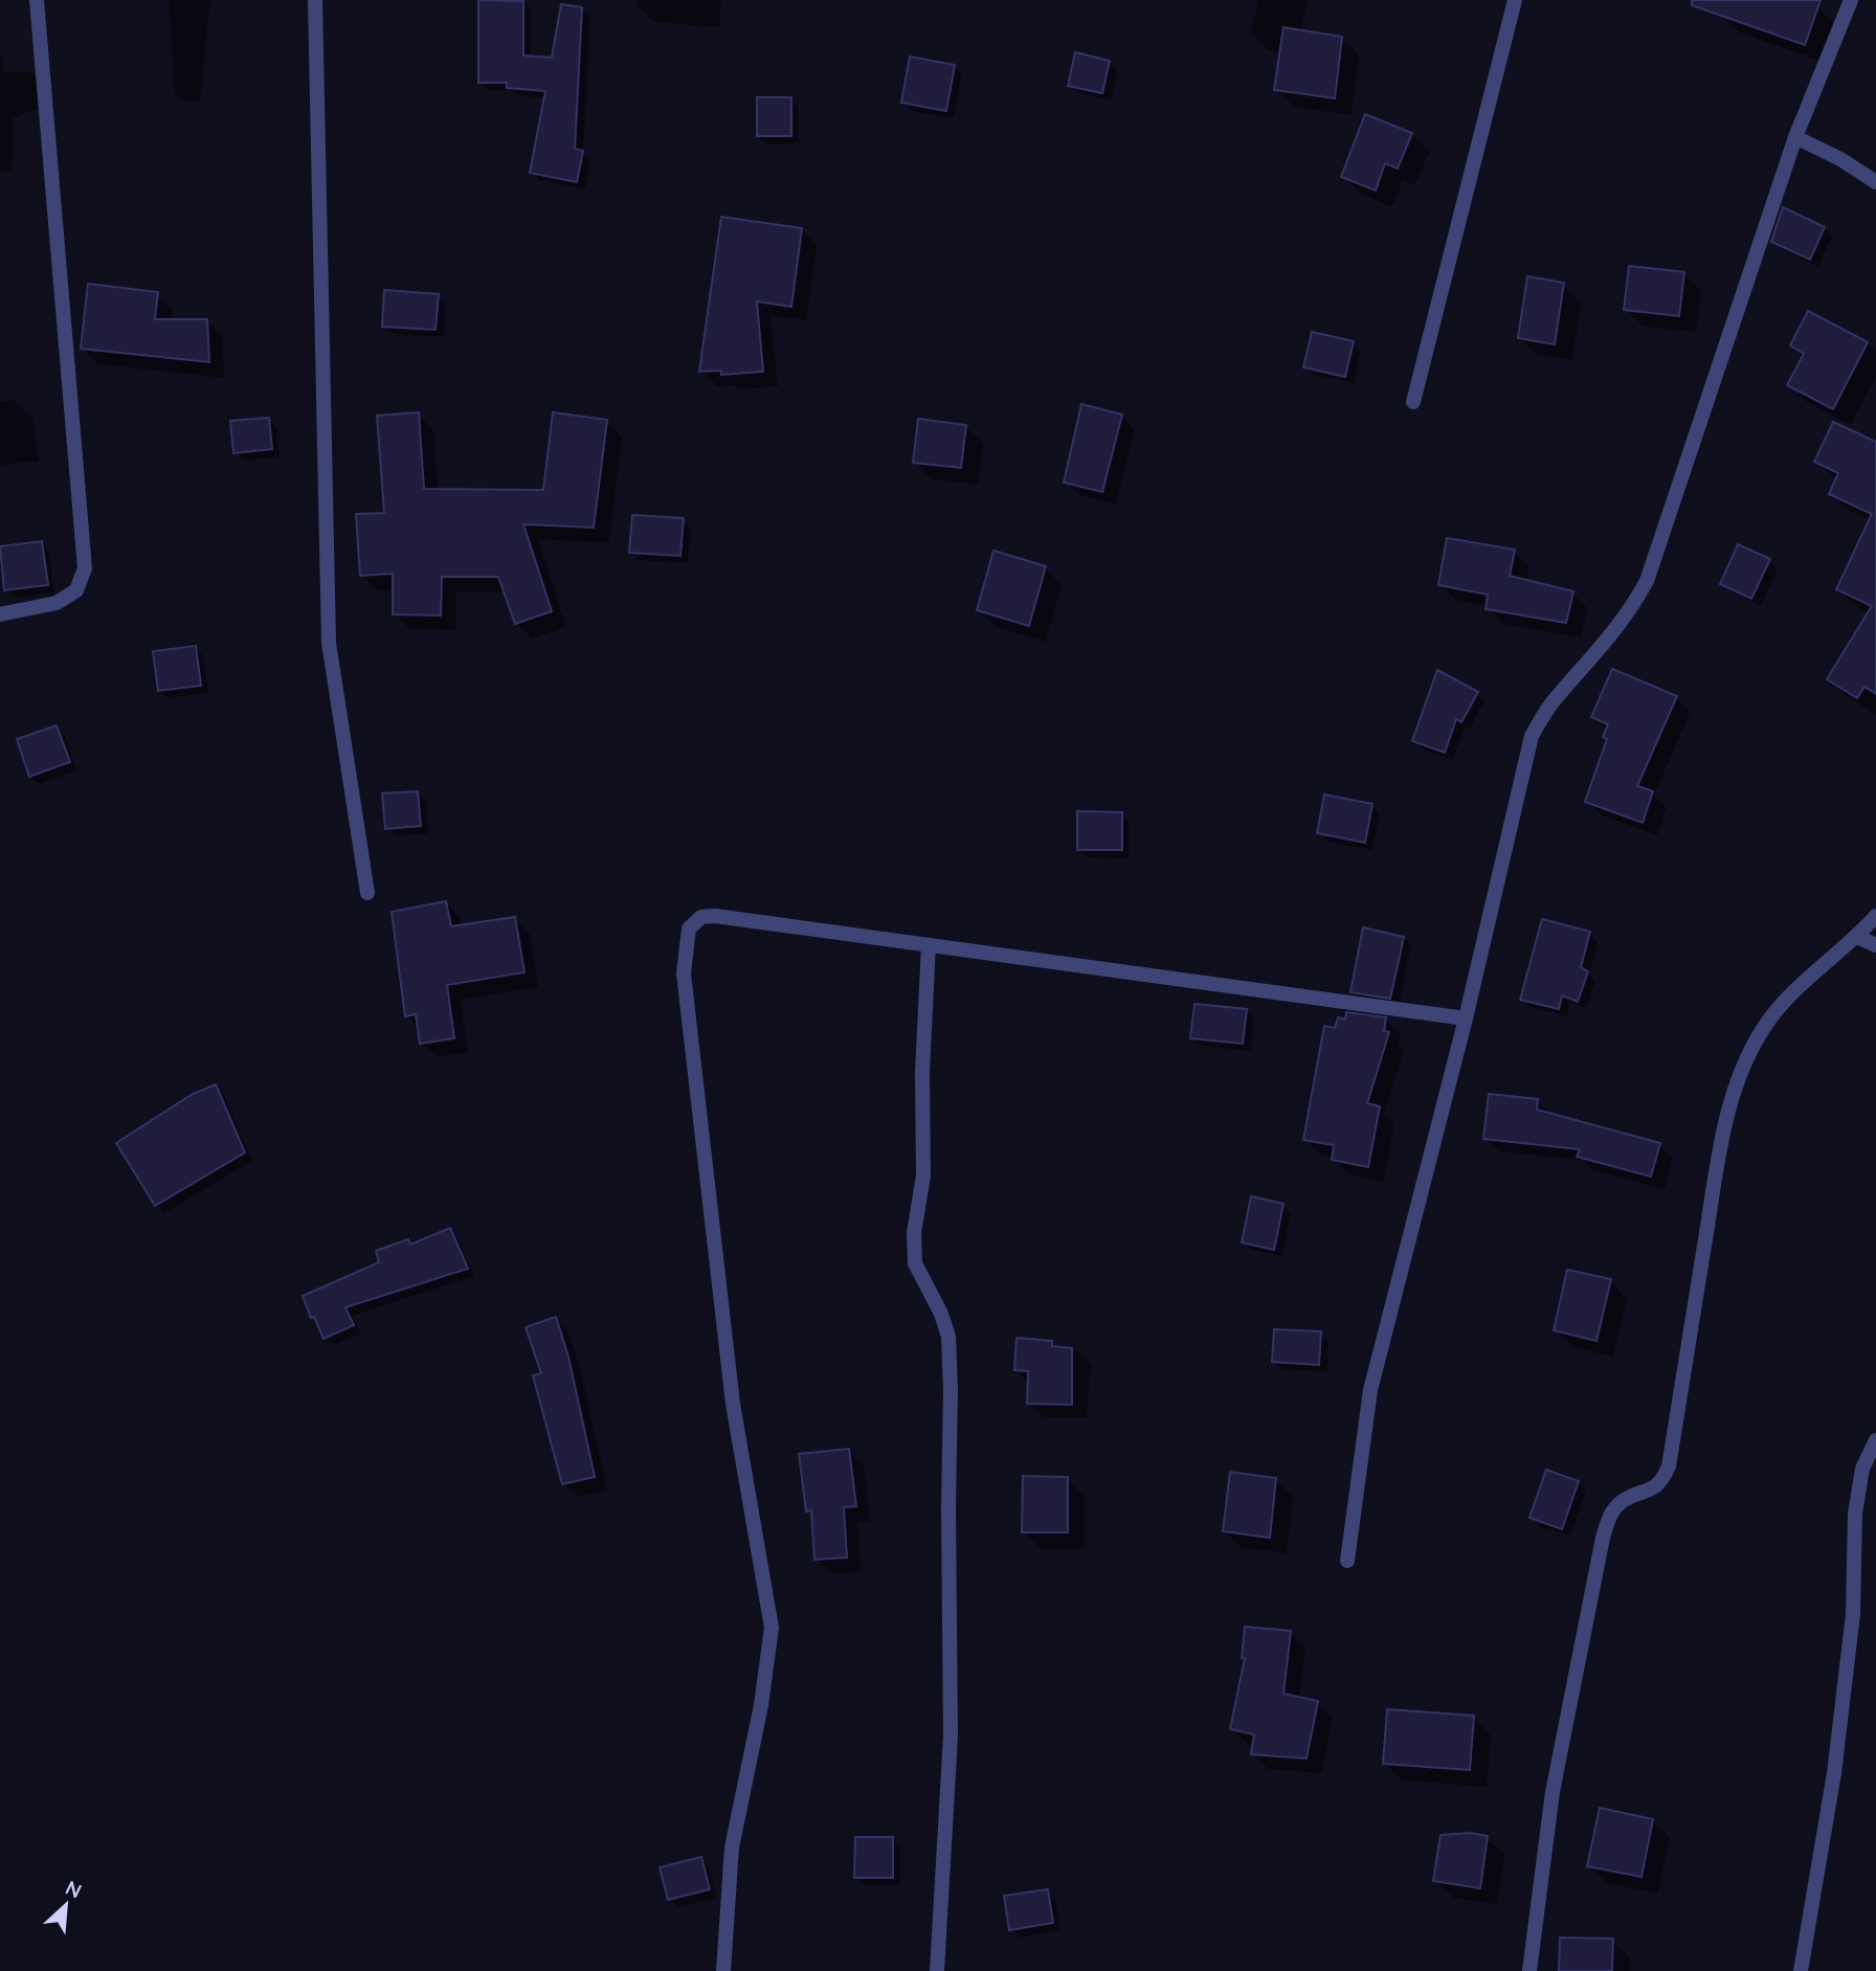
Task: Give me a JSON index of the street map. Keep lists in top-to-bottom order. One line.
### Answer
{"north":"top right"}
